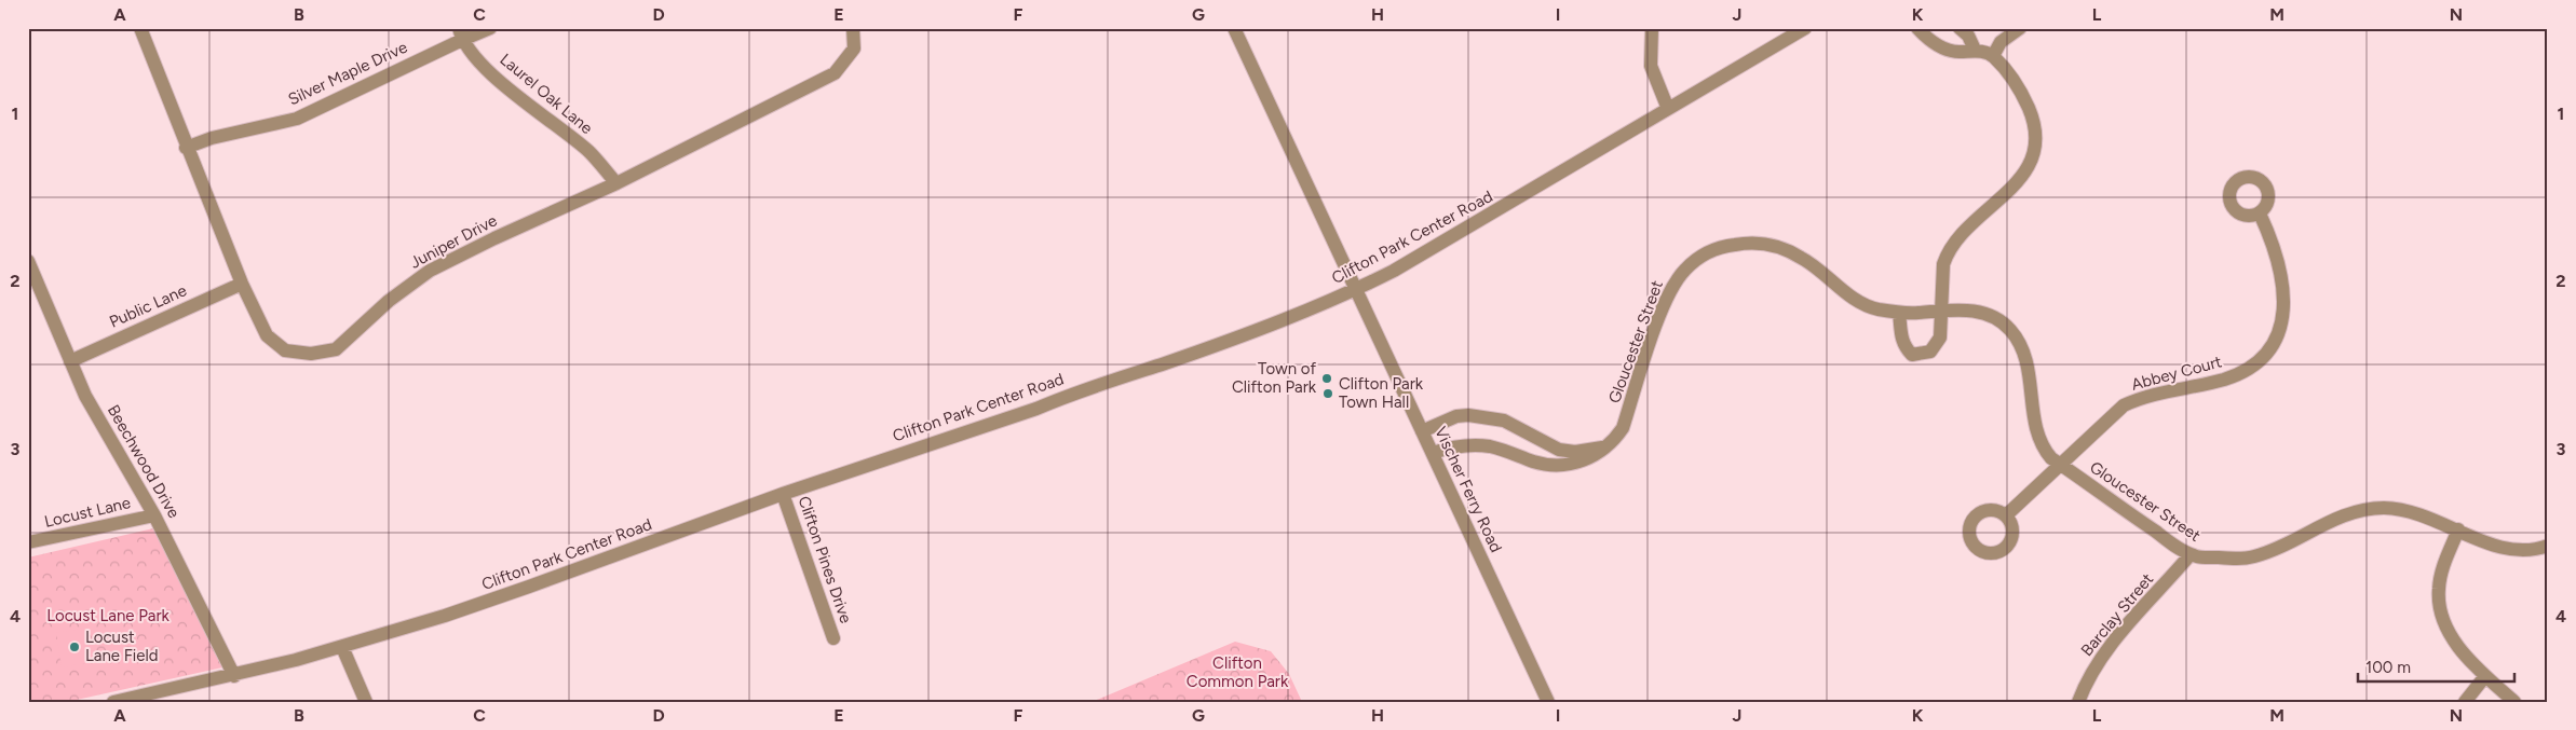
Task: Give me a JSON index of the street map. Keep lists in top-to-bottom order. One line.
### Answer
{"streets":{"street":["Silver Maple Drive","Laurel Oak Lane","Clifton Park Center Road","Juniper Drive","Public Lane","Gloucester Street","Abbey Court","Beechwood Drive","Vischer Ferry Road","Locust Lane","Clifton Pines Drive","Barclay Street"]},"crossings":[["Silver Maple Drive","Laurel Oak Lane"],["Silver Maple Drive","Juniper Drive"],["Laurel Oak Lane","Juniper Drive"],["Clifton Park Center Road","Beechwood Drive"],["Clifton Park Center Road","Vischer Ferry Road"],["Clifton Park Center Road","Clifton Pines Drive"],["Juniper Drive","Public Lane"],["Public Lane","Beechwood Drive"],["Gloucester Street","Abbey Court"],["Gloucester Street","Vischer Ferry Road"],["Gloucester Street","Barclay Street"],["Beechwood Drive","Locust Lane"]],"parks":["Locust Lane Park","Clifton Common Park"],"places":["Town of Clifton Park","Clifton Park Town Hall","Locust Lane Field"],"scale_bar":"100 m","grid":{"columns":["A","B","C","D","E","F","G","H","I","J","K","L","M","N"],"rows":["1","2","3","4"]}}
